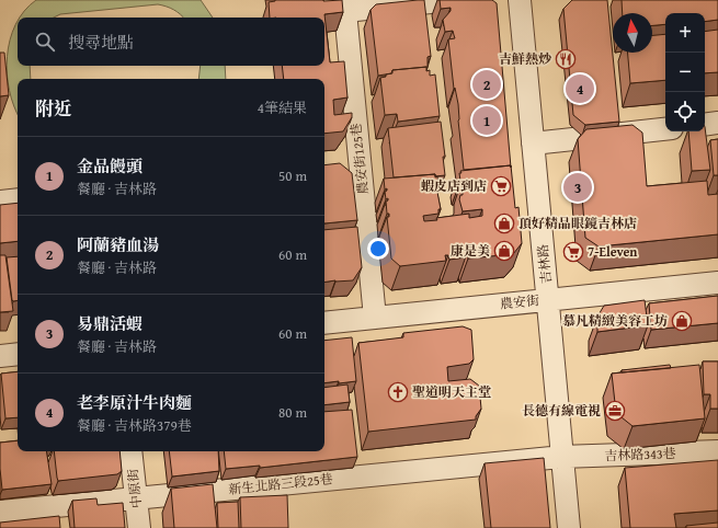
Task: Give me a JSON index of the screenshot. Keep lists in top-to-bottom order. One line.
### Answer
{"streets":{"street":["農安街125巷","吉林路","農安街","吉林路343巷","新生北路三段25巷","中原街"]},"crossings":[["農安街125巷","農安街"],["吉林路","農安街"],["吉林路","吉林路343巷"],["吉林路","新生北路三段25巷"],["吉林路343巷","新生北路三段25巷"],["新生北路三段25巷","中原街"]],"places":{"restaurant":["吉鮮熱炒"],"supermarket":["蝦皮店到店","7-Eleven"],"shop":["頂好精品眼鏡吉林店","康是美","慕凡精緻美容工坊"],"church":["聖道明天主堂"],"office":["長德有線電視"]},"north":"top","page":{"map_buttons":["+","−"],"search":"搜尋地點","pins":["2","4","1","3"],"heading":["附近","4筆結果"],"list":[{"mark":"1","name":"金品饅頭","note":"餐廳 · 吉林路","value":"50 m"},{"mark":"2","name":"阿蘭豬血湯","note":"餐廳 · 吉林路","value":"60 m"},{"mark":"3","name":"易鼎活蝦","note":"餐廳 · 吉林路","value":"60 m"},{"mark":"4","name":"老李原汁牛肉麵","note":"餐廳 · 吉林路379巷","value":"80 m"}]}}
